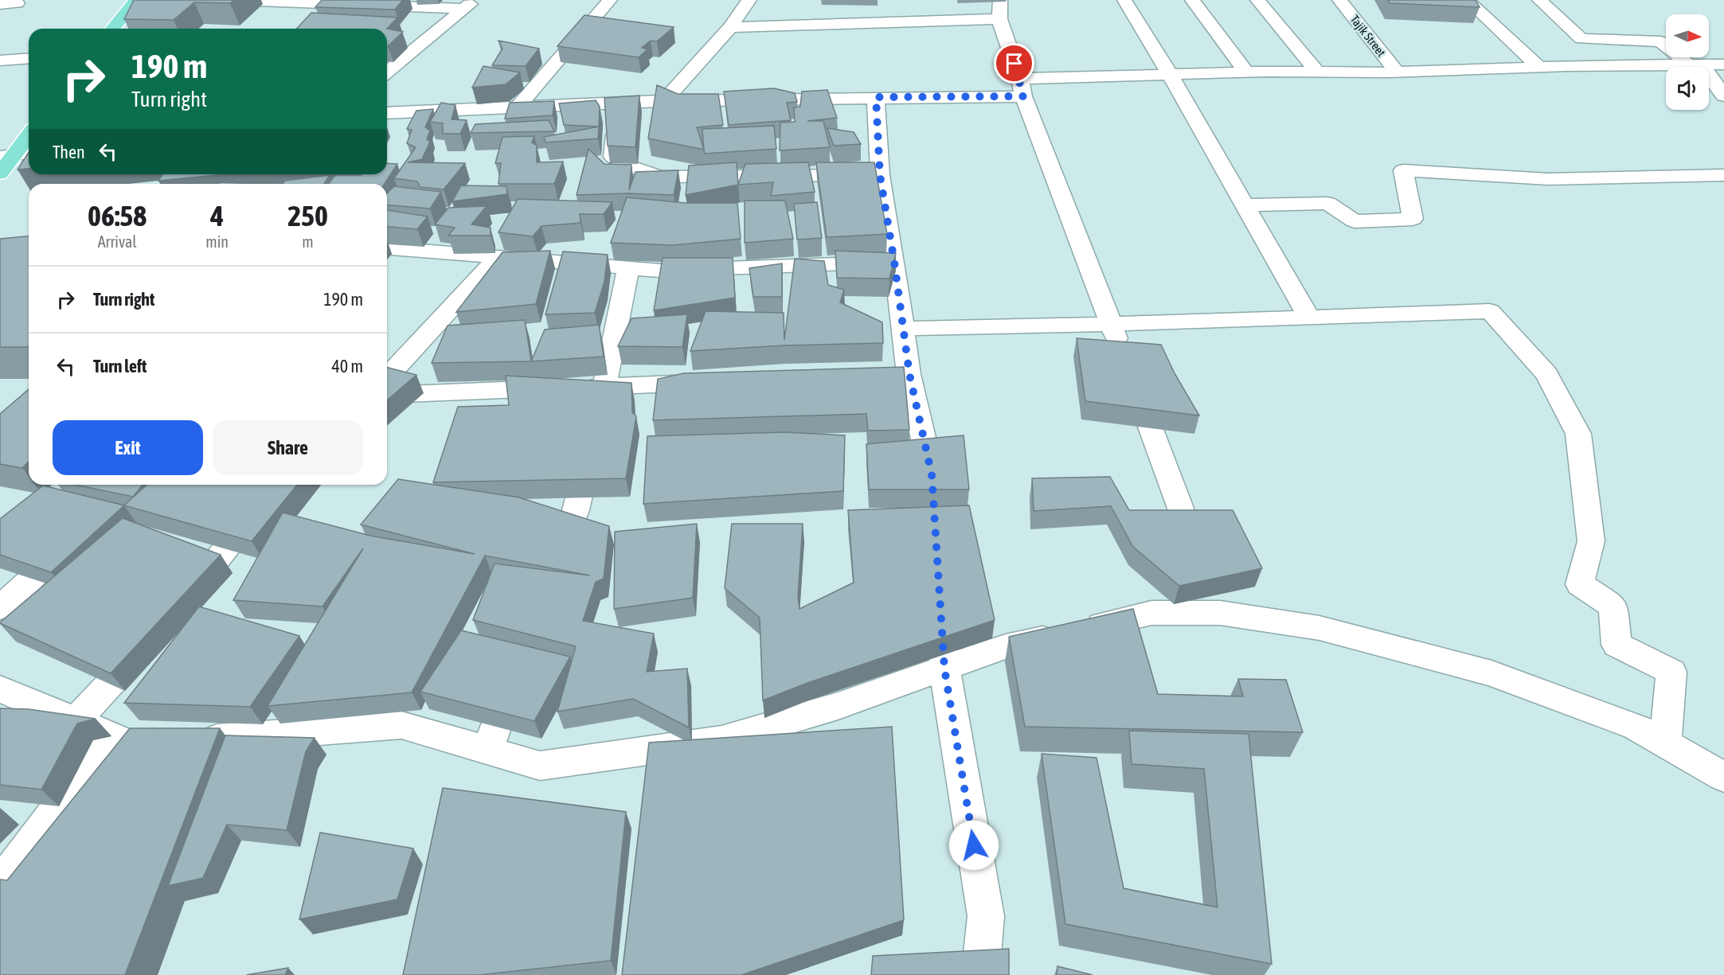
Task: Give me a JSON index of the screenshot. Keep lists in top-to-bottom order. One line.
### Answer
{"streets":{"street":["Tajik Street"]},"north":"right","page":{"turn":["190 m","Turn right"],"then":"Then","eta":["06:58","Arrival","4","min","250","m"],"list":[{"name":"Turn right","value":"190 m"},{"name":"Turn left","value":"40 m"}],"buttons":["Exit","Share"]}}
